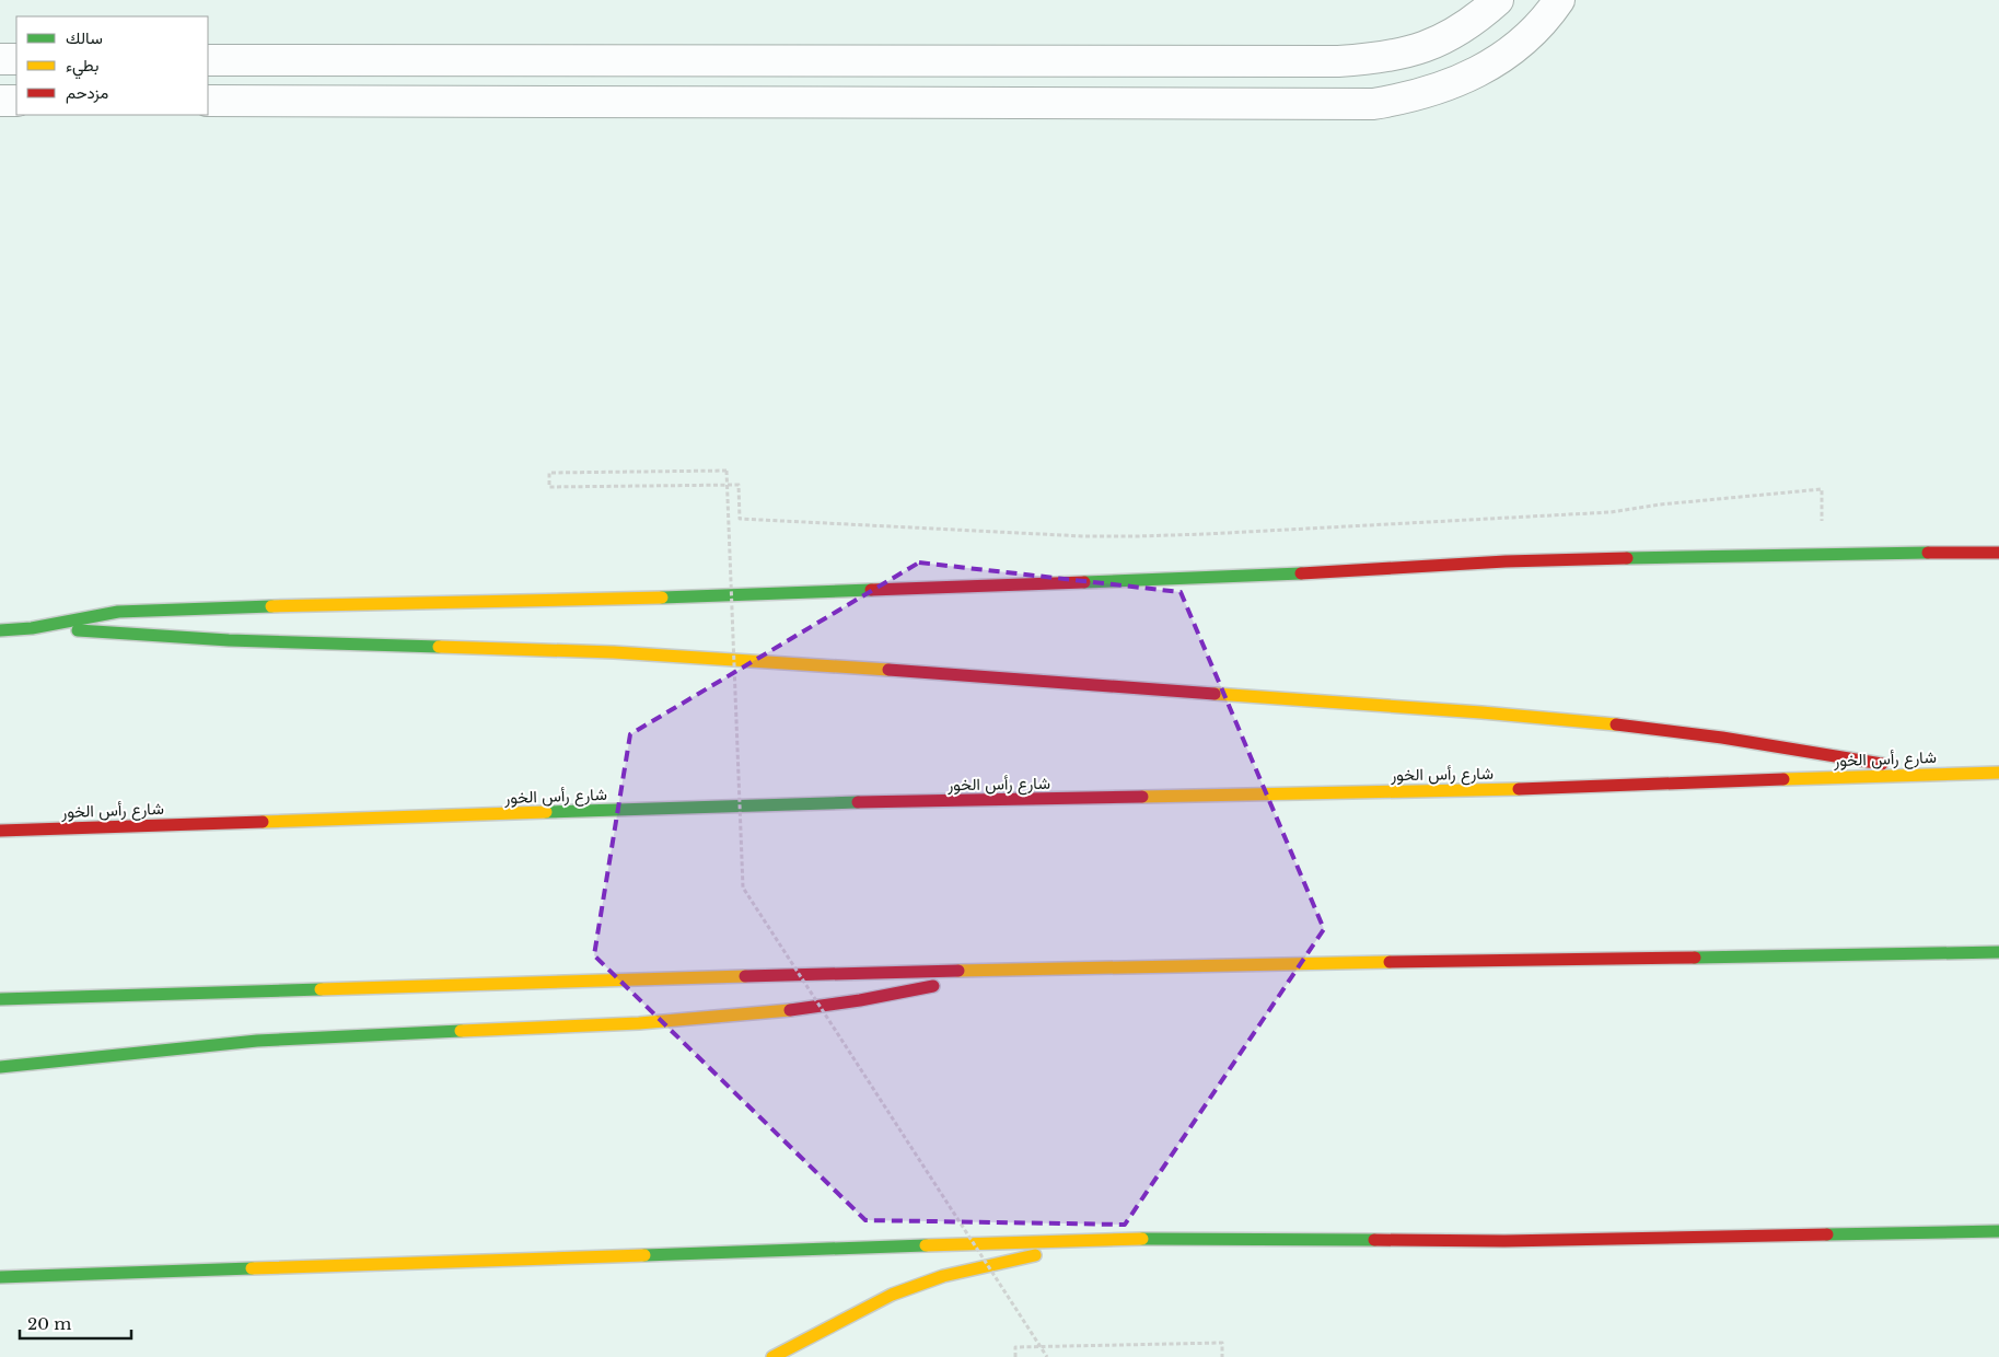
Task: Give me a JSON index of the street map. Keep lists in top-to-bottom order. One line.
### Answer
{"streets":{"highway":["شارع رأس الخور"]},"legend":["سالك","بطيء","مزدحم"],"scale_bar":"20 m"}
